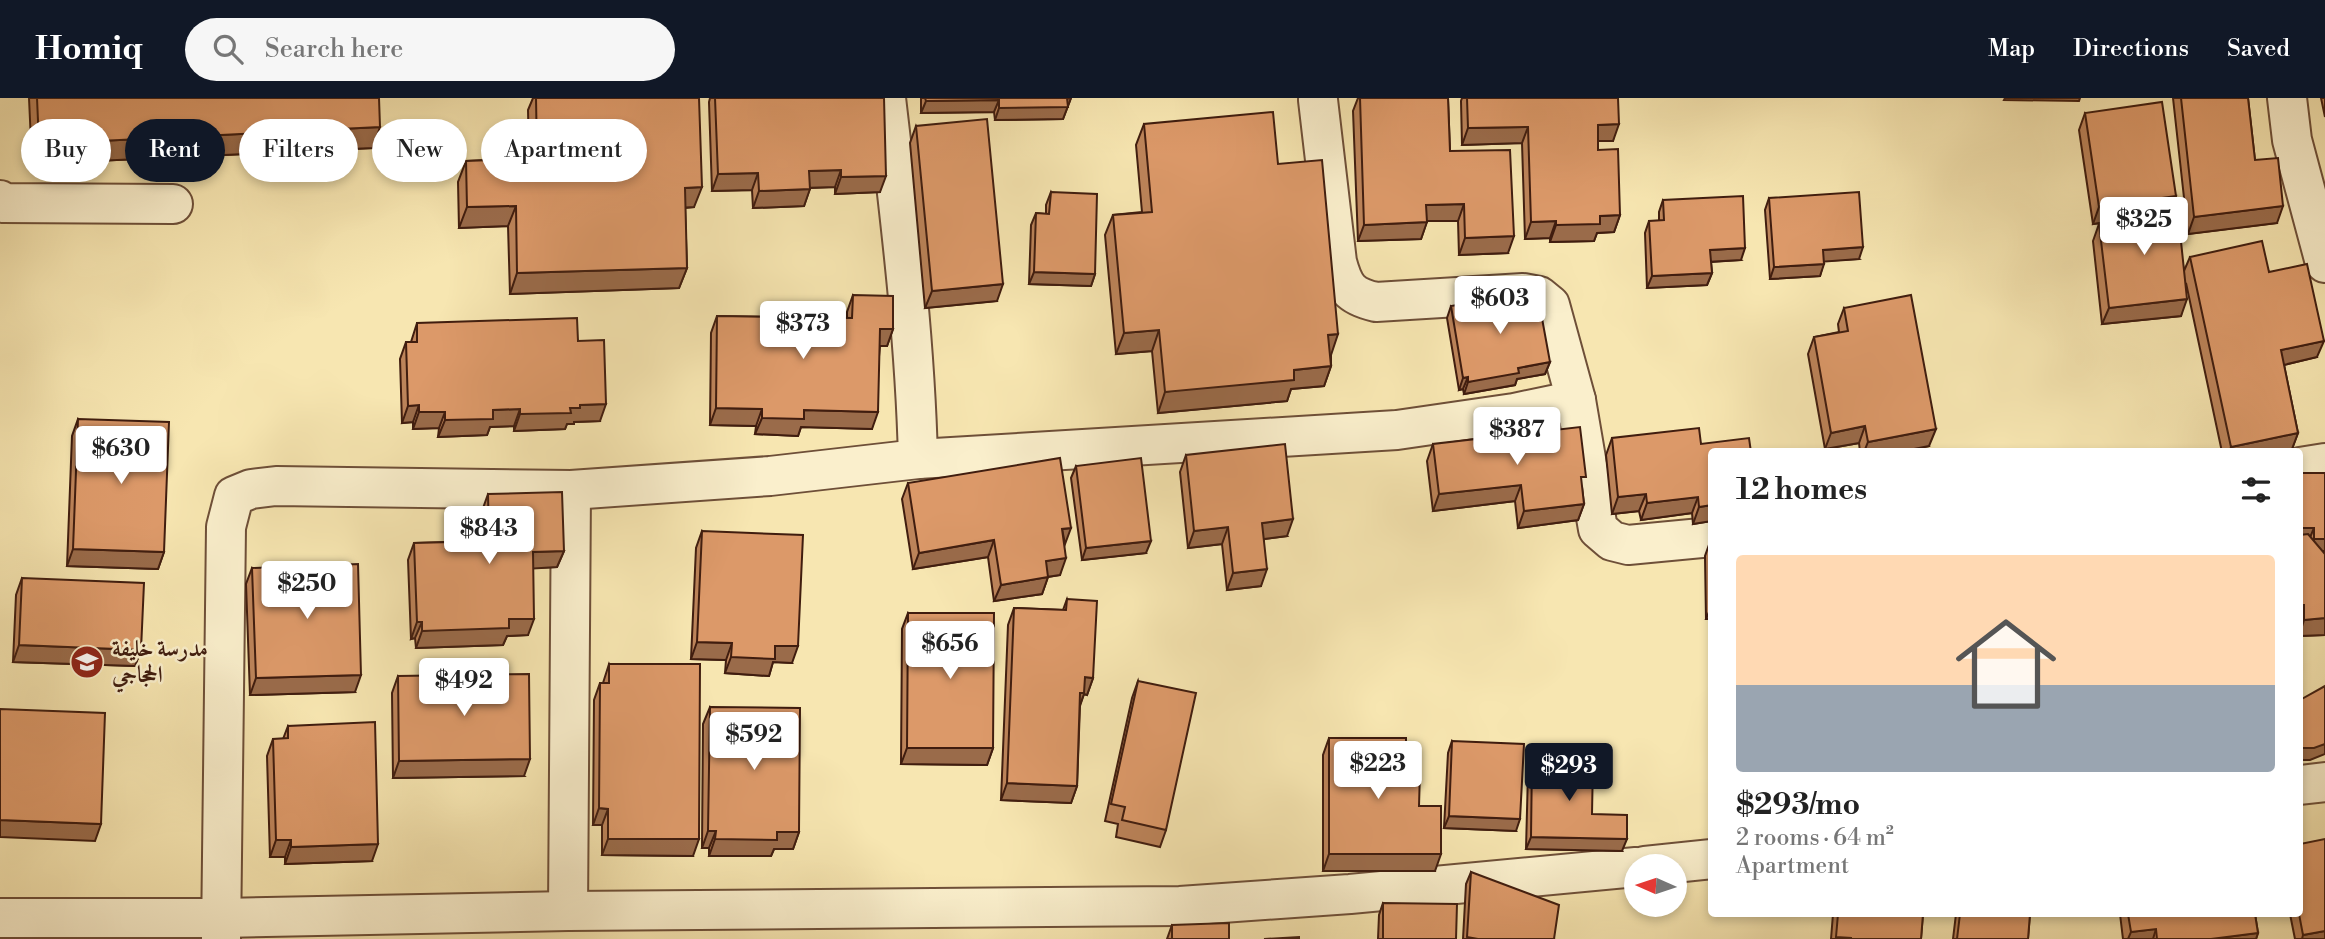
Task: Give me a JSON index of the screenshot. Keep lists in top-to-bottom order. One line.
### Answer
{"places":{"school or university":["مدرسة خليفة الحجاجي"]},"north":"left","page":{"header":"Homiq","search":"Search here","nav":["Map","Directions","Saved"],"chip":["Buy","Rent","Filters","New","Apartment"],"price":["$325","$603","$373","$387","$630","$843","$250","$656","$492","$592","$223","$293"],"heading":"12 homes","list":[{"name":"$293/mo","note":"2 rooms · 64 m² · Apartment"}]}}
